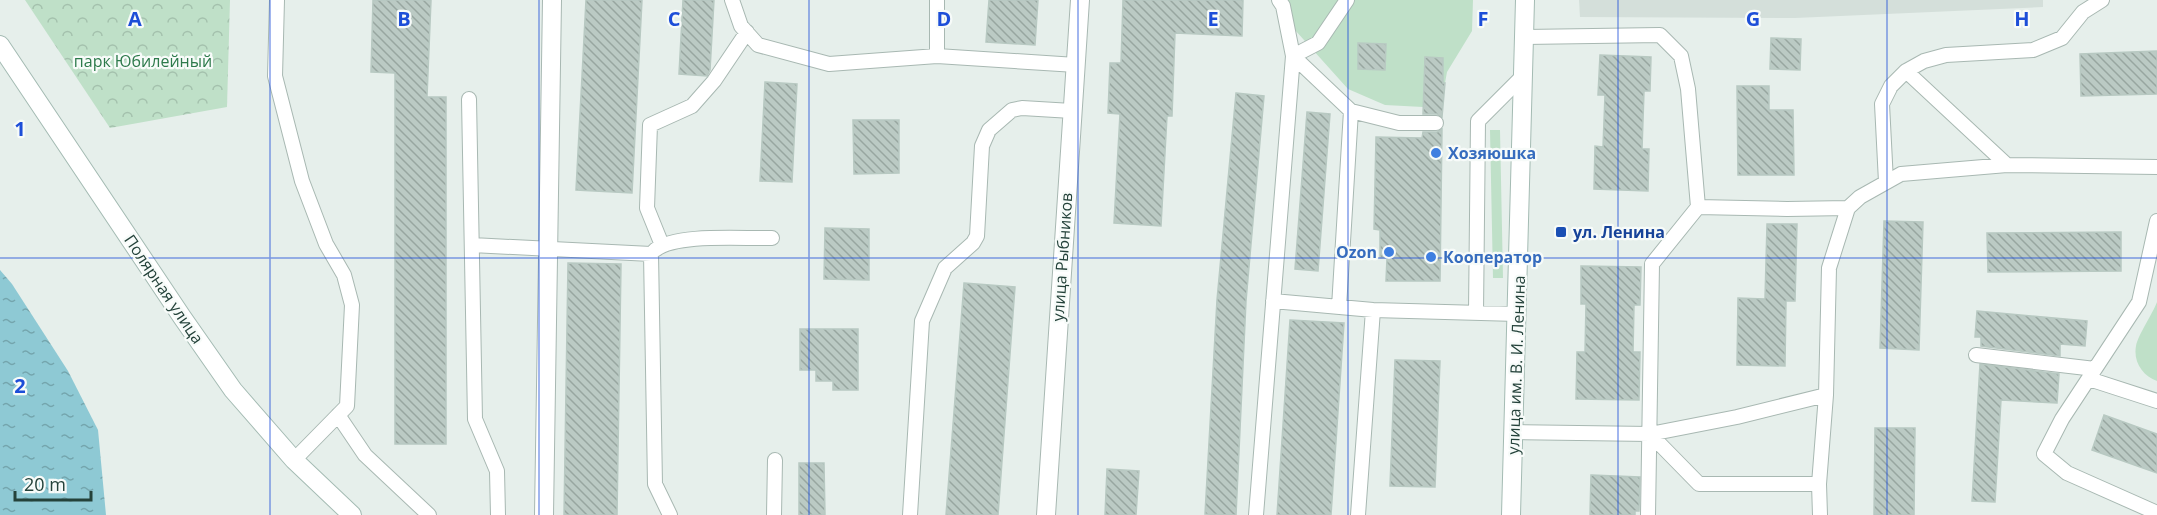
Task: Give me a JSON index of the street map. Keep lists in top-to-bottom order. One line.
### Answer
{"streets":{"main road":["улица Рыбников","Полярная улица","улица им. В. И. Ленина"]},"parks":["парк Юбилейный"],"places":{"other":["Хозяюшка","Ozon","Кооператор"],"transit":["ул. Ленина"]},"scale_bar":"20 m","grid":{"columns":["A","B","C","D","E","F","G","H"],"rows":["1","2"]}}
